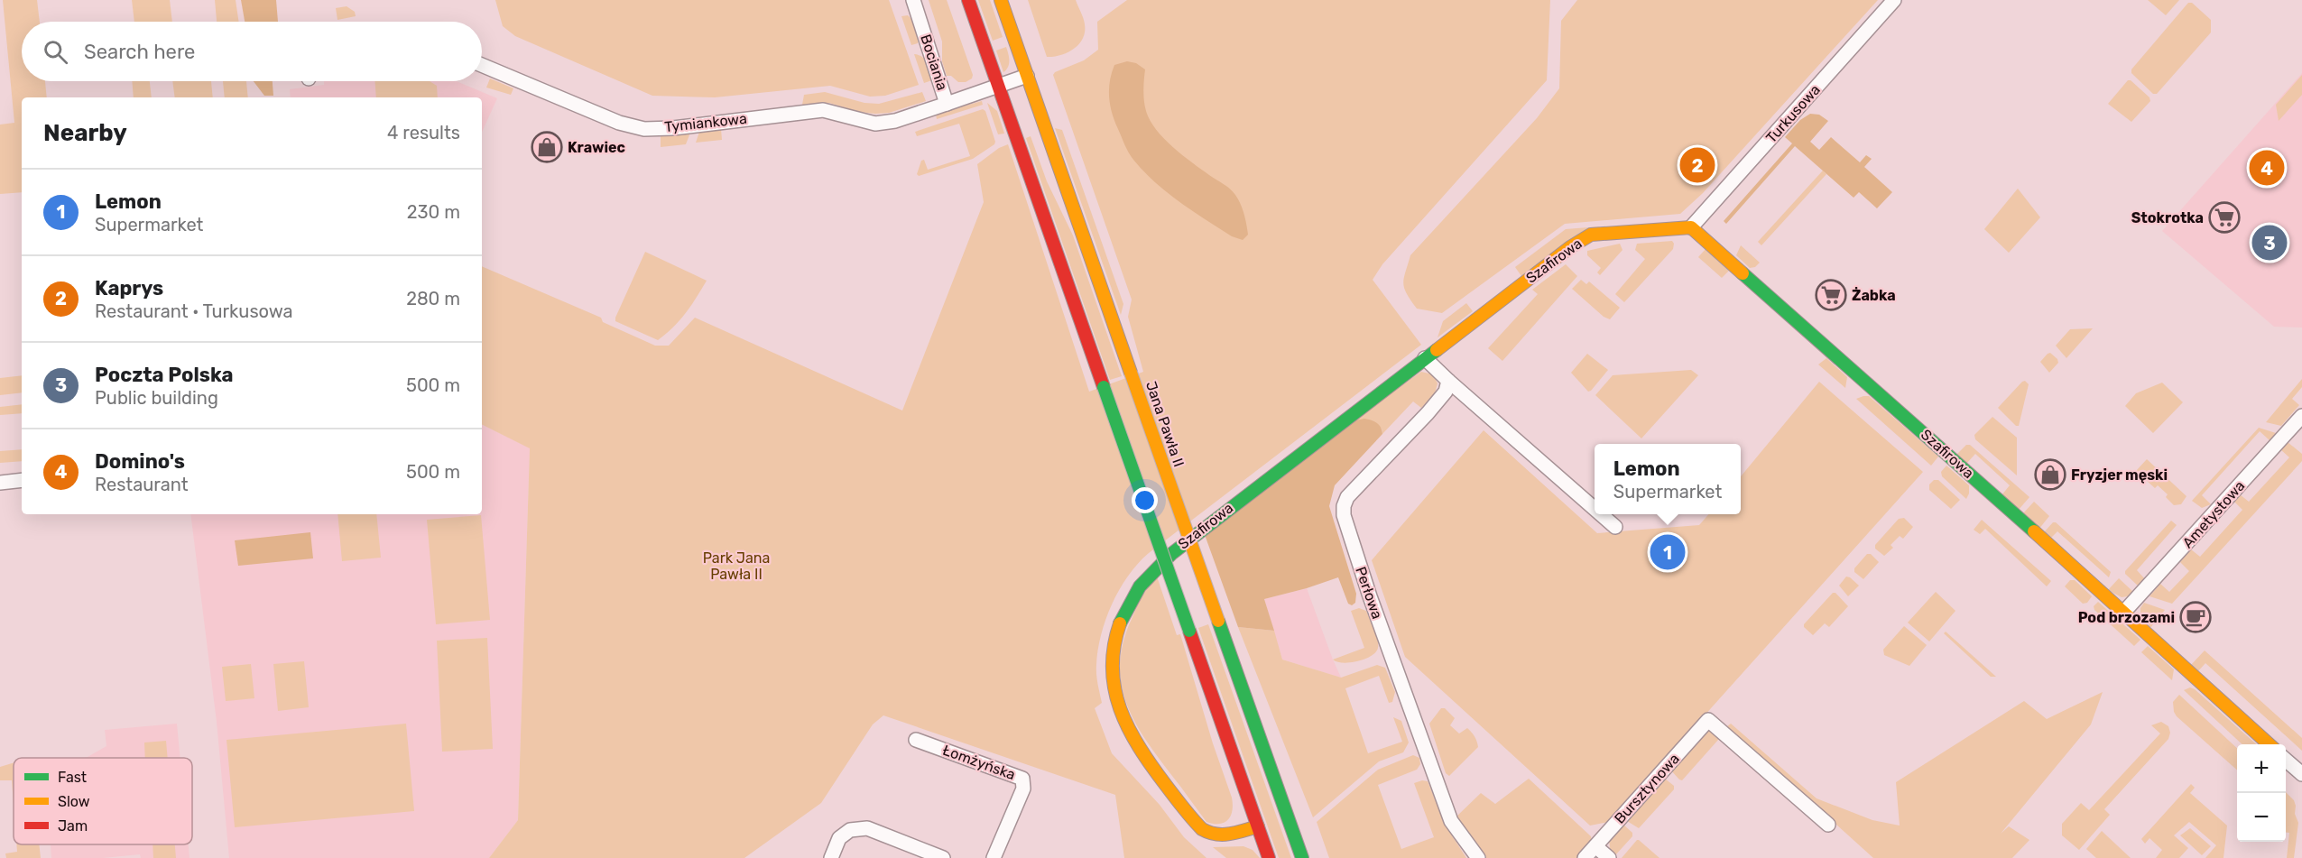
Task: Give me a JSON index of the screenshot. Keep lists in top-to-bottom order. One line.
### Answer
{"streets":{"main road":["Szafirowa","Jana Pawła II"],"street":["Bociania","Turkusowa","Tymiankowa","Ametystowa","Perłowa","Łomżyńska","Bursztynowa"]},"crossings":[["Bociania","Tymiankowa"],["Bociania","Jana Pawła II"],["Turkusowa","Szafirowa"],["Szafirowa","Ametystowa"]],"parks":["Park Jana Pawła II"],"places":{"shop":["Krawiec","Fryzjer męski"],"supermarket":["Stokrotka","Żabka"],"cafe":["Pod brzozami"]},"legend":["Fast","Slow","Jam"],"page":{"search":"Search here","heading":["Nearby","4 results"],"pins":["2","4","3","1"],"list":[{"mark":"1","name":"Lemon","note":"Supermarket","value":"230 m"},{"mark":"2","name":"Kaprys","note":"Restaurant · Turkusowa","value":"280 m"},{"mark":"3","name":"Poczta Polska","note":"Public building","value":"500 m"},{"mark":"4","name":"Domino's","note":"Restaurant","value":"500 m"}],"popup":["Lemon","Supermarket"],"map_buttons":["+","−"]}}
